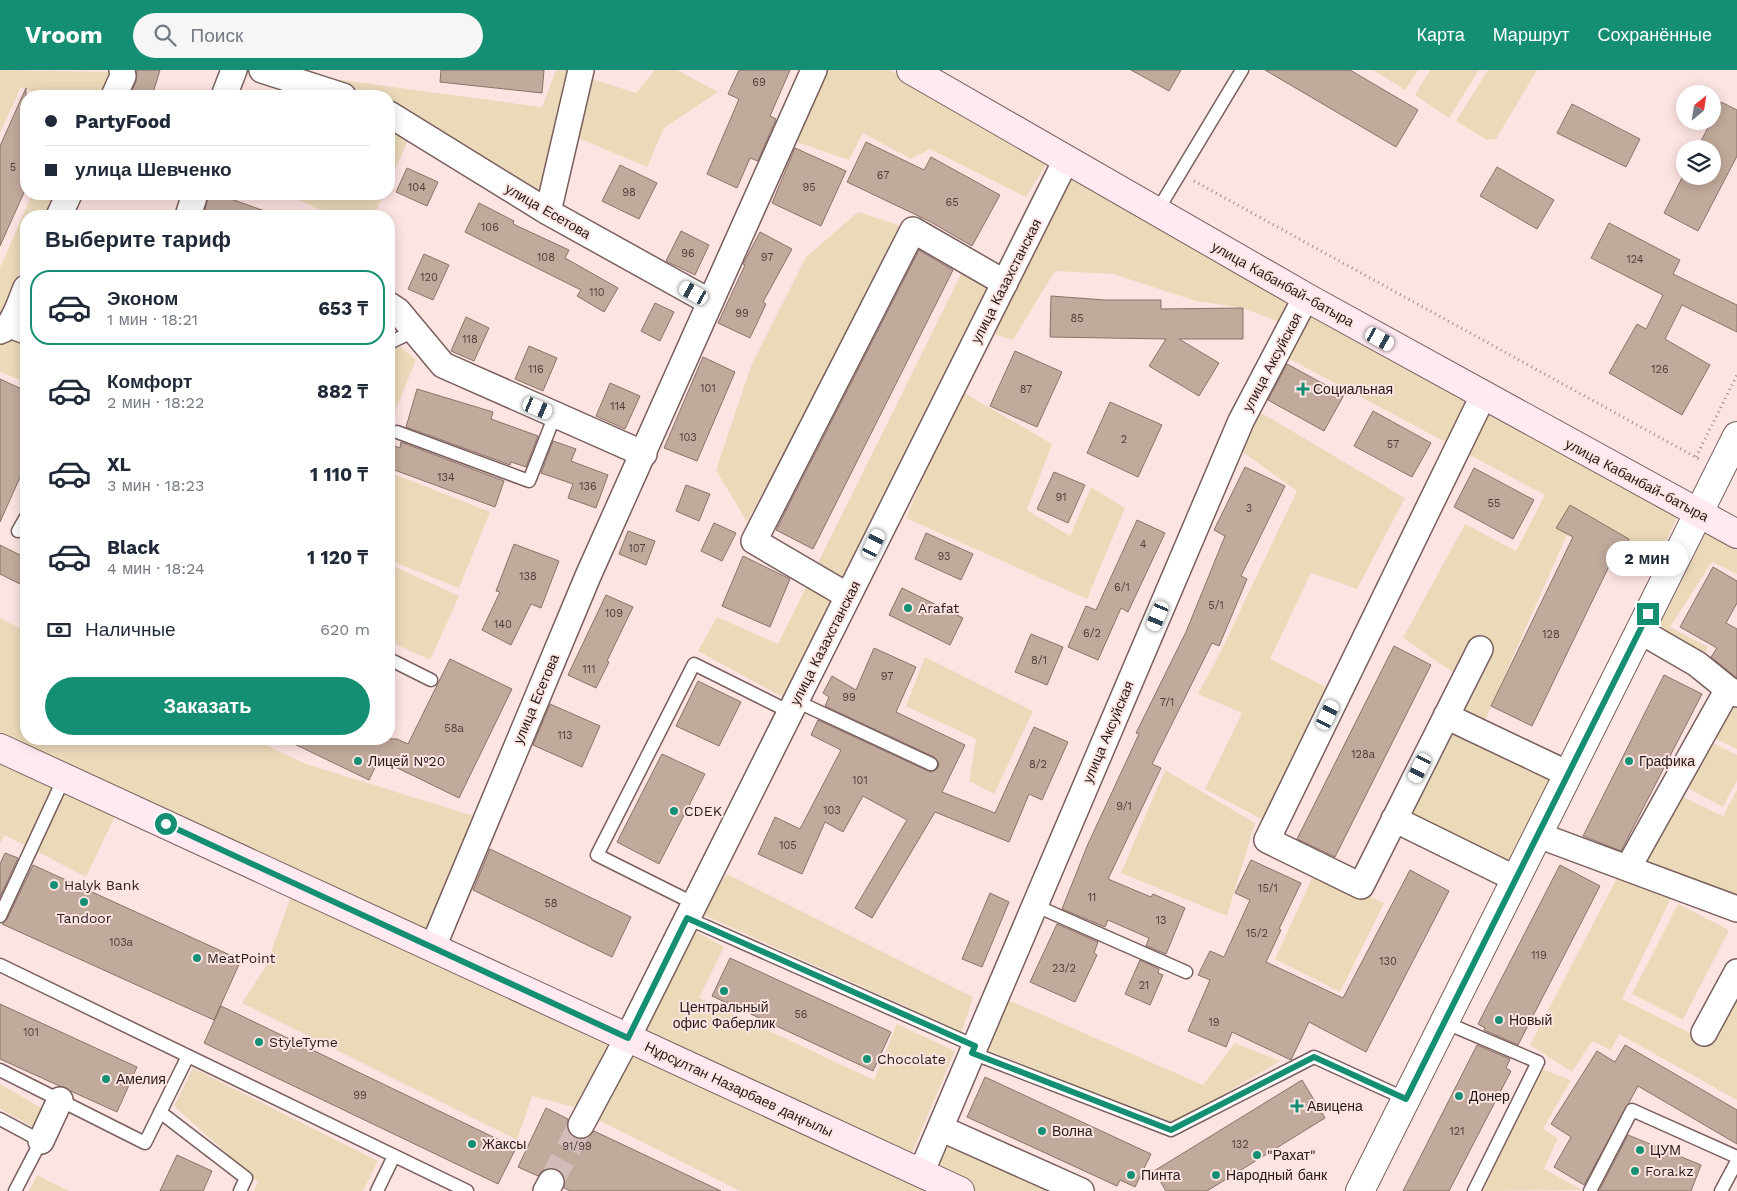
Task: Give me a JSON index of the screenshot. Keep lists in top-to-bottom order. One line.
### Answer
{"streets":{"main road":["улица Кабанбай-батыра","Нұрсұлтан Назарбаев даңғылы"],"street":["улица Есетова","улица Казахстанская","улица Аксуйская"]},"crossings":[["улица Есетова","Нұрсұлтан Назарбаев даңғылы"],["улица Казахстанская","улица Кабанбай-батыра"],["улица Казахстанская","Нұрсұлтан Назарбаев даңғылы"],["улица Кабанбай-батыра","улица Аксуйская"],["улица Аксуйская","Нұрсұлтан Назарбаев даңғылы"]],"places":{"health":["Социальная","Авицена"],"other":["Arafat","Лицей №20","Графика","CDEK","Halyk Bank","Tandoor","MeatPoint","Центральный офис Фаберлик","Новый","StyleTyme","Chocolate","Амелия","Донер","Волна","Жаксы","ЦУМ","\"Рахат\"","Fora.kz","Пинта","Народный банк"]},"house_numbers":["69","5","67","104","95","98","65","106","96","108","97","124","120","110","99","85","118","116","126","101","87","114","103","2","57","134","136","91","55","3","4","107","93","138","6/1","5/1","109","140","6/2","128","8/1","111","97","99","7/1","58а","113","128а","8/2","101","9/1","103","105","15/1","11","58","13","15/2","103а","119","130","23/2","21","56","19","101","99","121","132","91/99"],"north":"top right","page":{"header":"Vroom","search":"Поиск","nav":["Карта","Маршрут","Сохранённые"],"banner":["PartyFood","улица Шевченко"],"heading":"Выберите тариф","list":[{"name":"Эконом","note":"1 мин · 18:21","value":"653 ₸"},{"name":"Комфорт","note":"2 мин · 18:22","value":"882 ₸"},{"name":"XL","note":"3 мин · 18:23","value":"1 110 ₸"},{"name":"Black","note":"4 мин · 18:24","value":"1 120 ₸"}],"bubble":"2 мин","pay":["Наличные","620 m"],"buttons":"Заказать"}}
